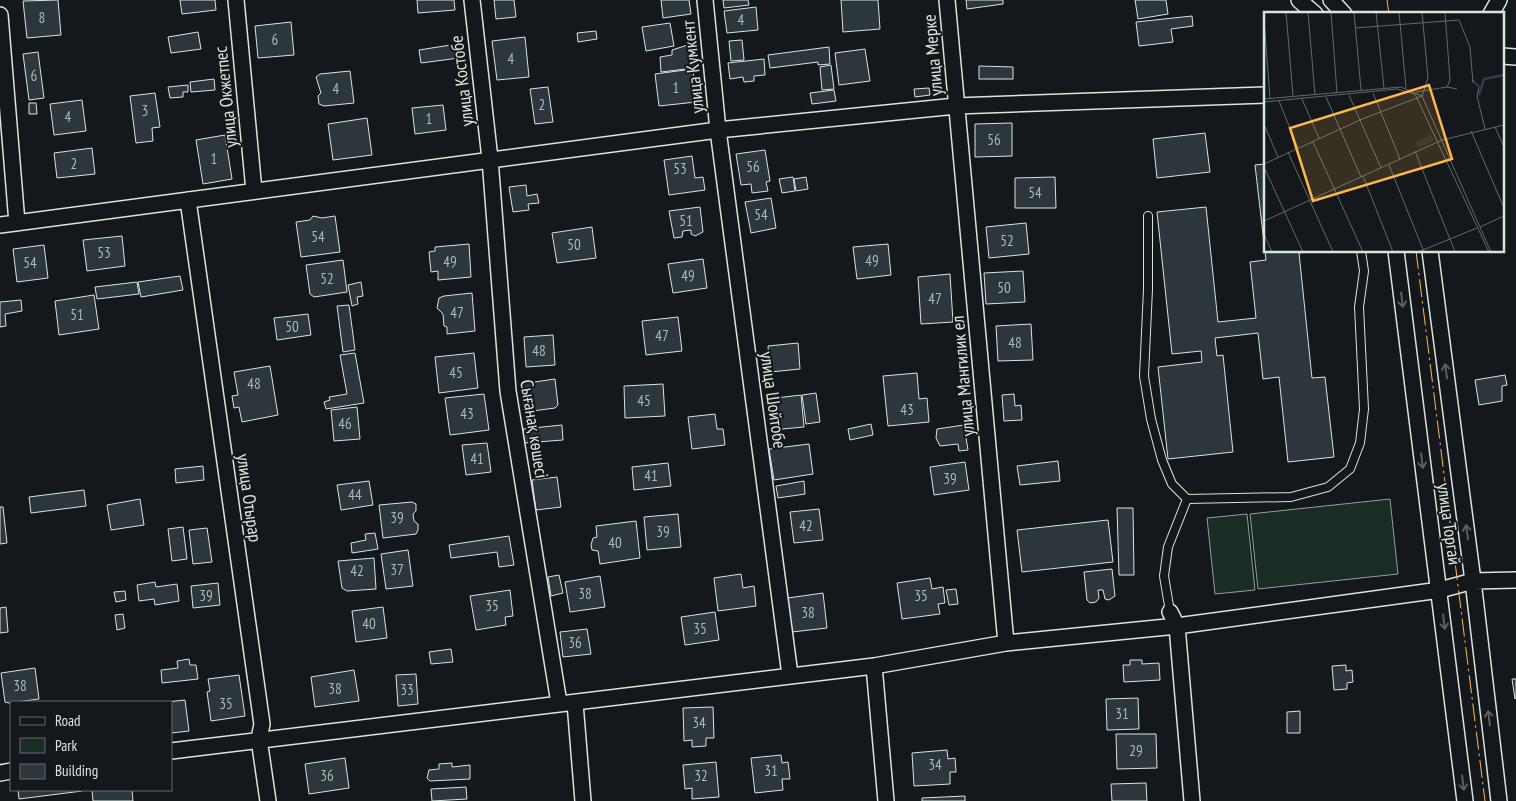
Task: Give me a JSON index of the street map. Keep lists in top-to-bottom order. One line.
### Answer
{"streets":{"street":["улица Мерке","улица Кумкент","улица Костобе","улица Окжетпес","улица Мангилик ел","улица Шойтобе","Сығанақ көшесі","улица Отырар","улица Торгай"]},"crossings":[["улица Мерке","улица Мангилик ел"],["улица Кумкент","улица Шойтобе"],["улица Костобе","Сығанақ көшесі"]],"house_numbers":["8","4","6","4","6","1","4","2","3","4","1","56","1","2","56","53","54","54","51","54","52","50","53","49","49","54","49","52","50","47","47","51","50","47","48","48","45","48","45","43","43","46","41","41","39","44","39","42","39","40","37","42","38","39","35","35","38","40","35","36","38","38","33","35","31","34","29","34","31","36","32"],"legend":["Road","Park","Building"]}
